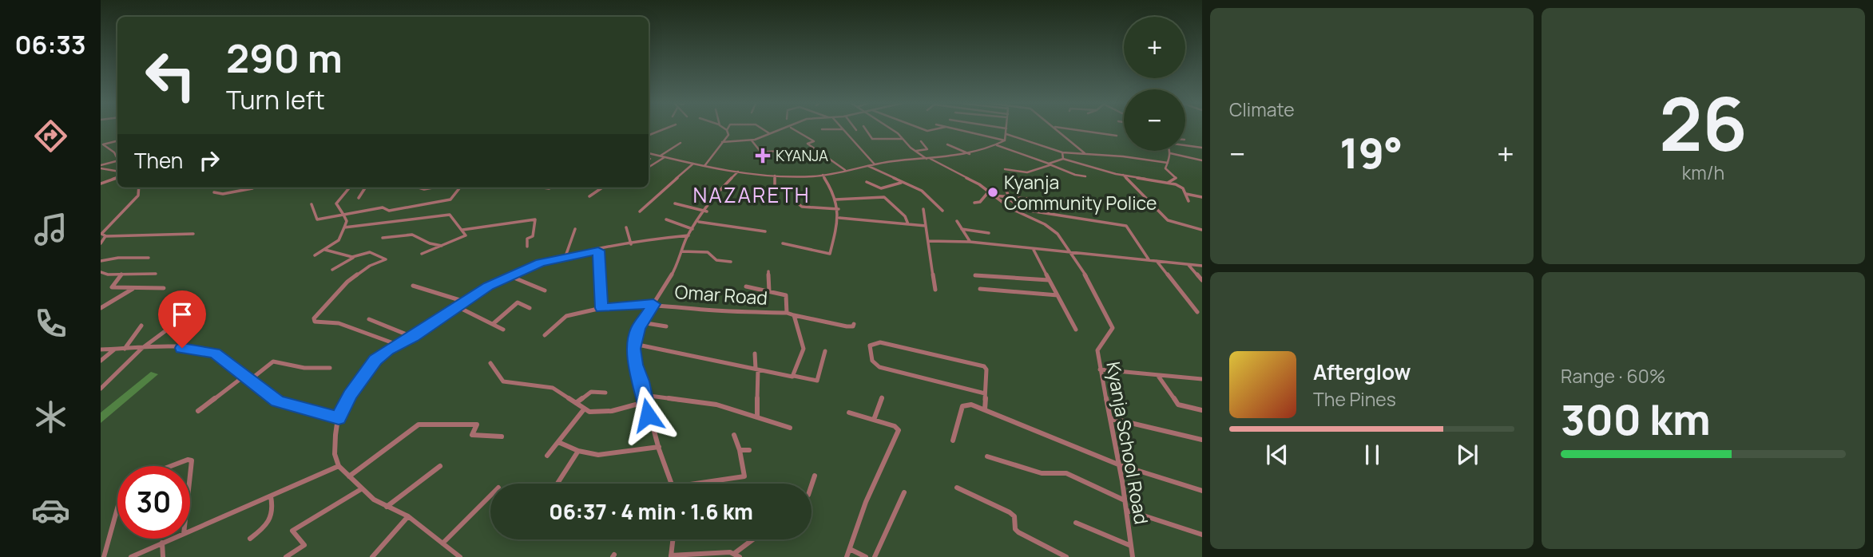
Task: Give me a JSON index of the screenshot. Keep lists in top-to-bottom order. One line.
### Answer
{"streets":{"street":["Omar Road","Kyanja School Road"]},"districts":["NAZARETH"],"places":{"health":["KYANJA"],"other":["Kyanja Community Police"]},"page":{"tabs":"06:33","tile":["Climate",["26","km/h"],["Range · 60%","300 km"]],"map_buttons":["+","−"],"turn":["290 m","Turn left"],"heat":["−","19°","+"],"then":"Then","song":["Afterglow","The Pines"],"limit":"30","trip":"06:37 · 4 min · 1.6 km"}}
